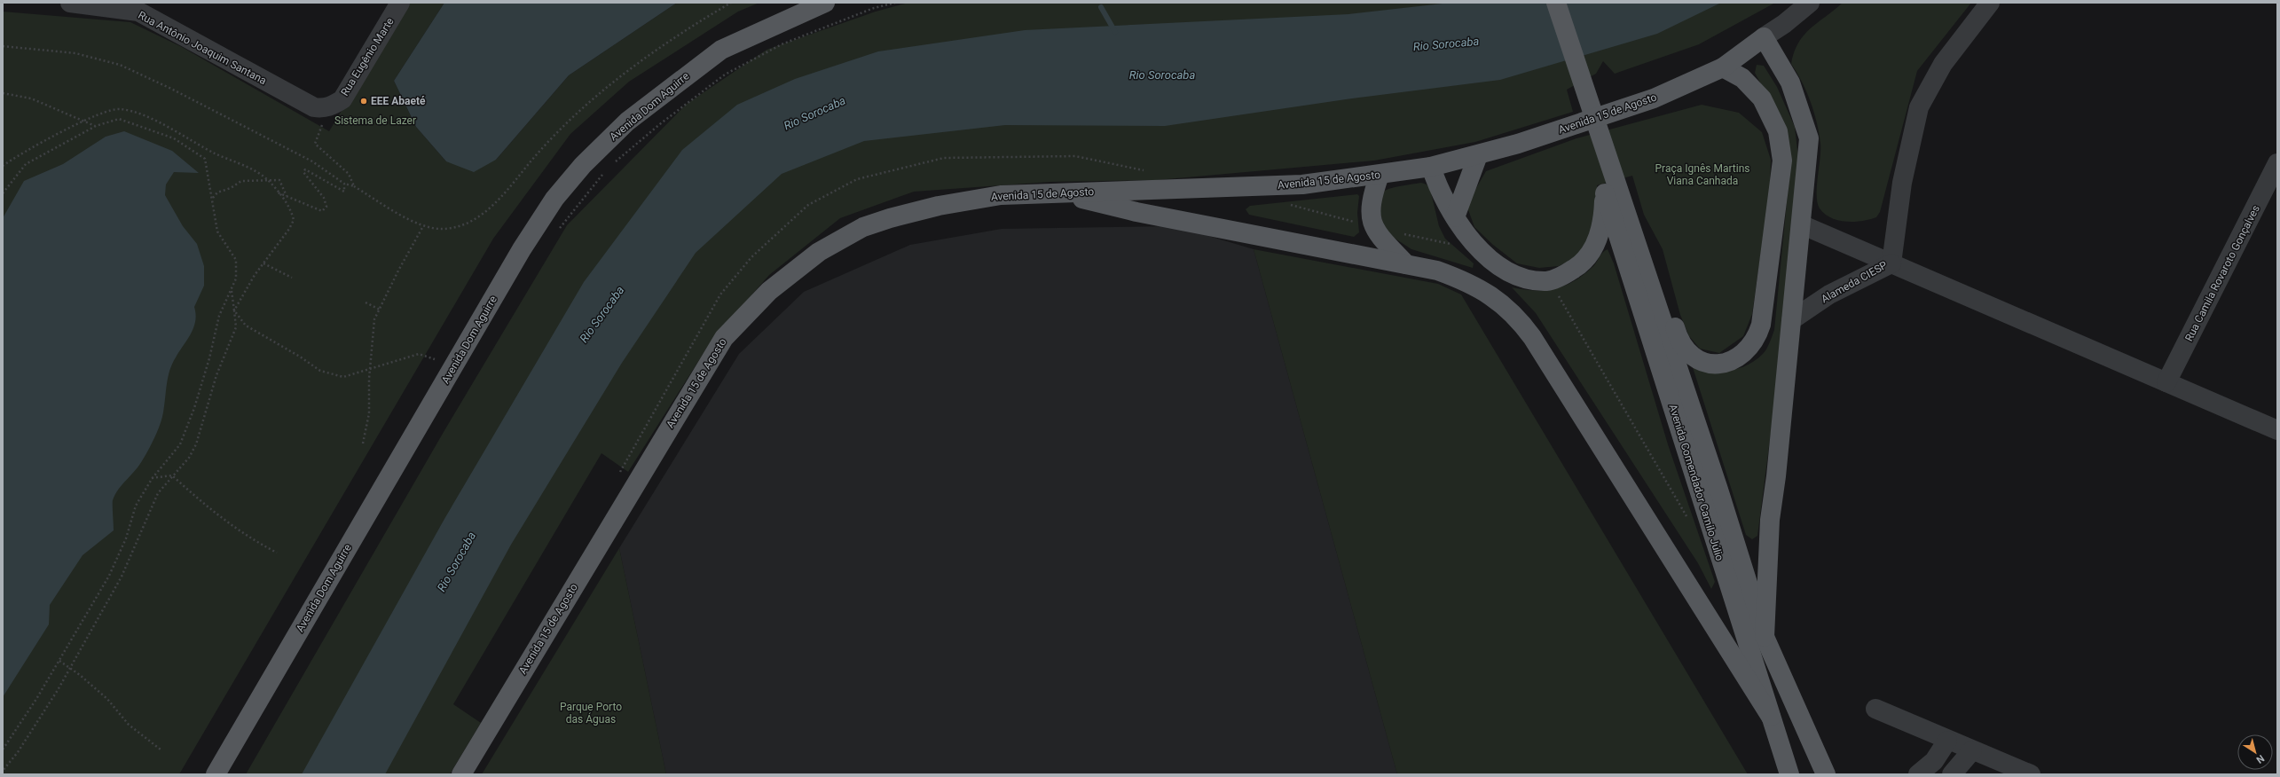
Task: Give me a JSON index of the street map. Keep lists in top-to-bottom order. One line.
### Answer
{"streets":{"main road":["Avenida Dom Aguirre","Avenida 15 de Agosto","Avenida Comendador Camilo Júlio"],"street":["Rua Antônio Joaquim Santana","Rua Eugênio Marte","Rua Camila Rovaroto Gonçalves","Alameda CIESP"]},"crossings":[["Rua Antônio Joaquim Santana","Rua Eugênio Marte"],["Avenida 15 de Agosto","Avenida Comendador Camilo Júlio"],["Alameda CIESP","Avenida Comendador Camilo Júlio"]],"water":["Rio Sorocaba"],"parks":["Sistema de Lazer","Praça Ignês Martins Viana Canhada","Parque Porto das Águas"],"places":["EEE Abaeté"],"north":"bottom right"}
